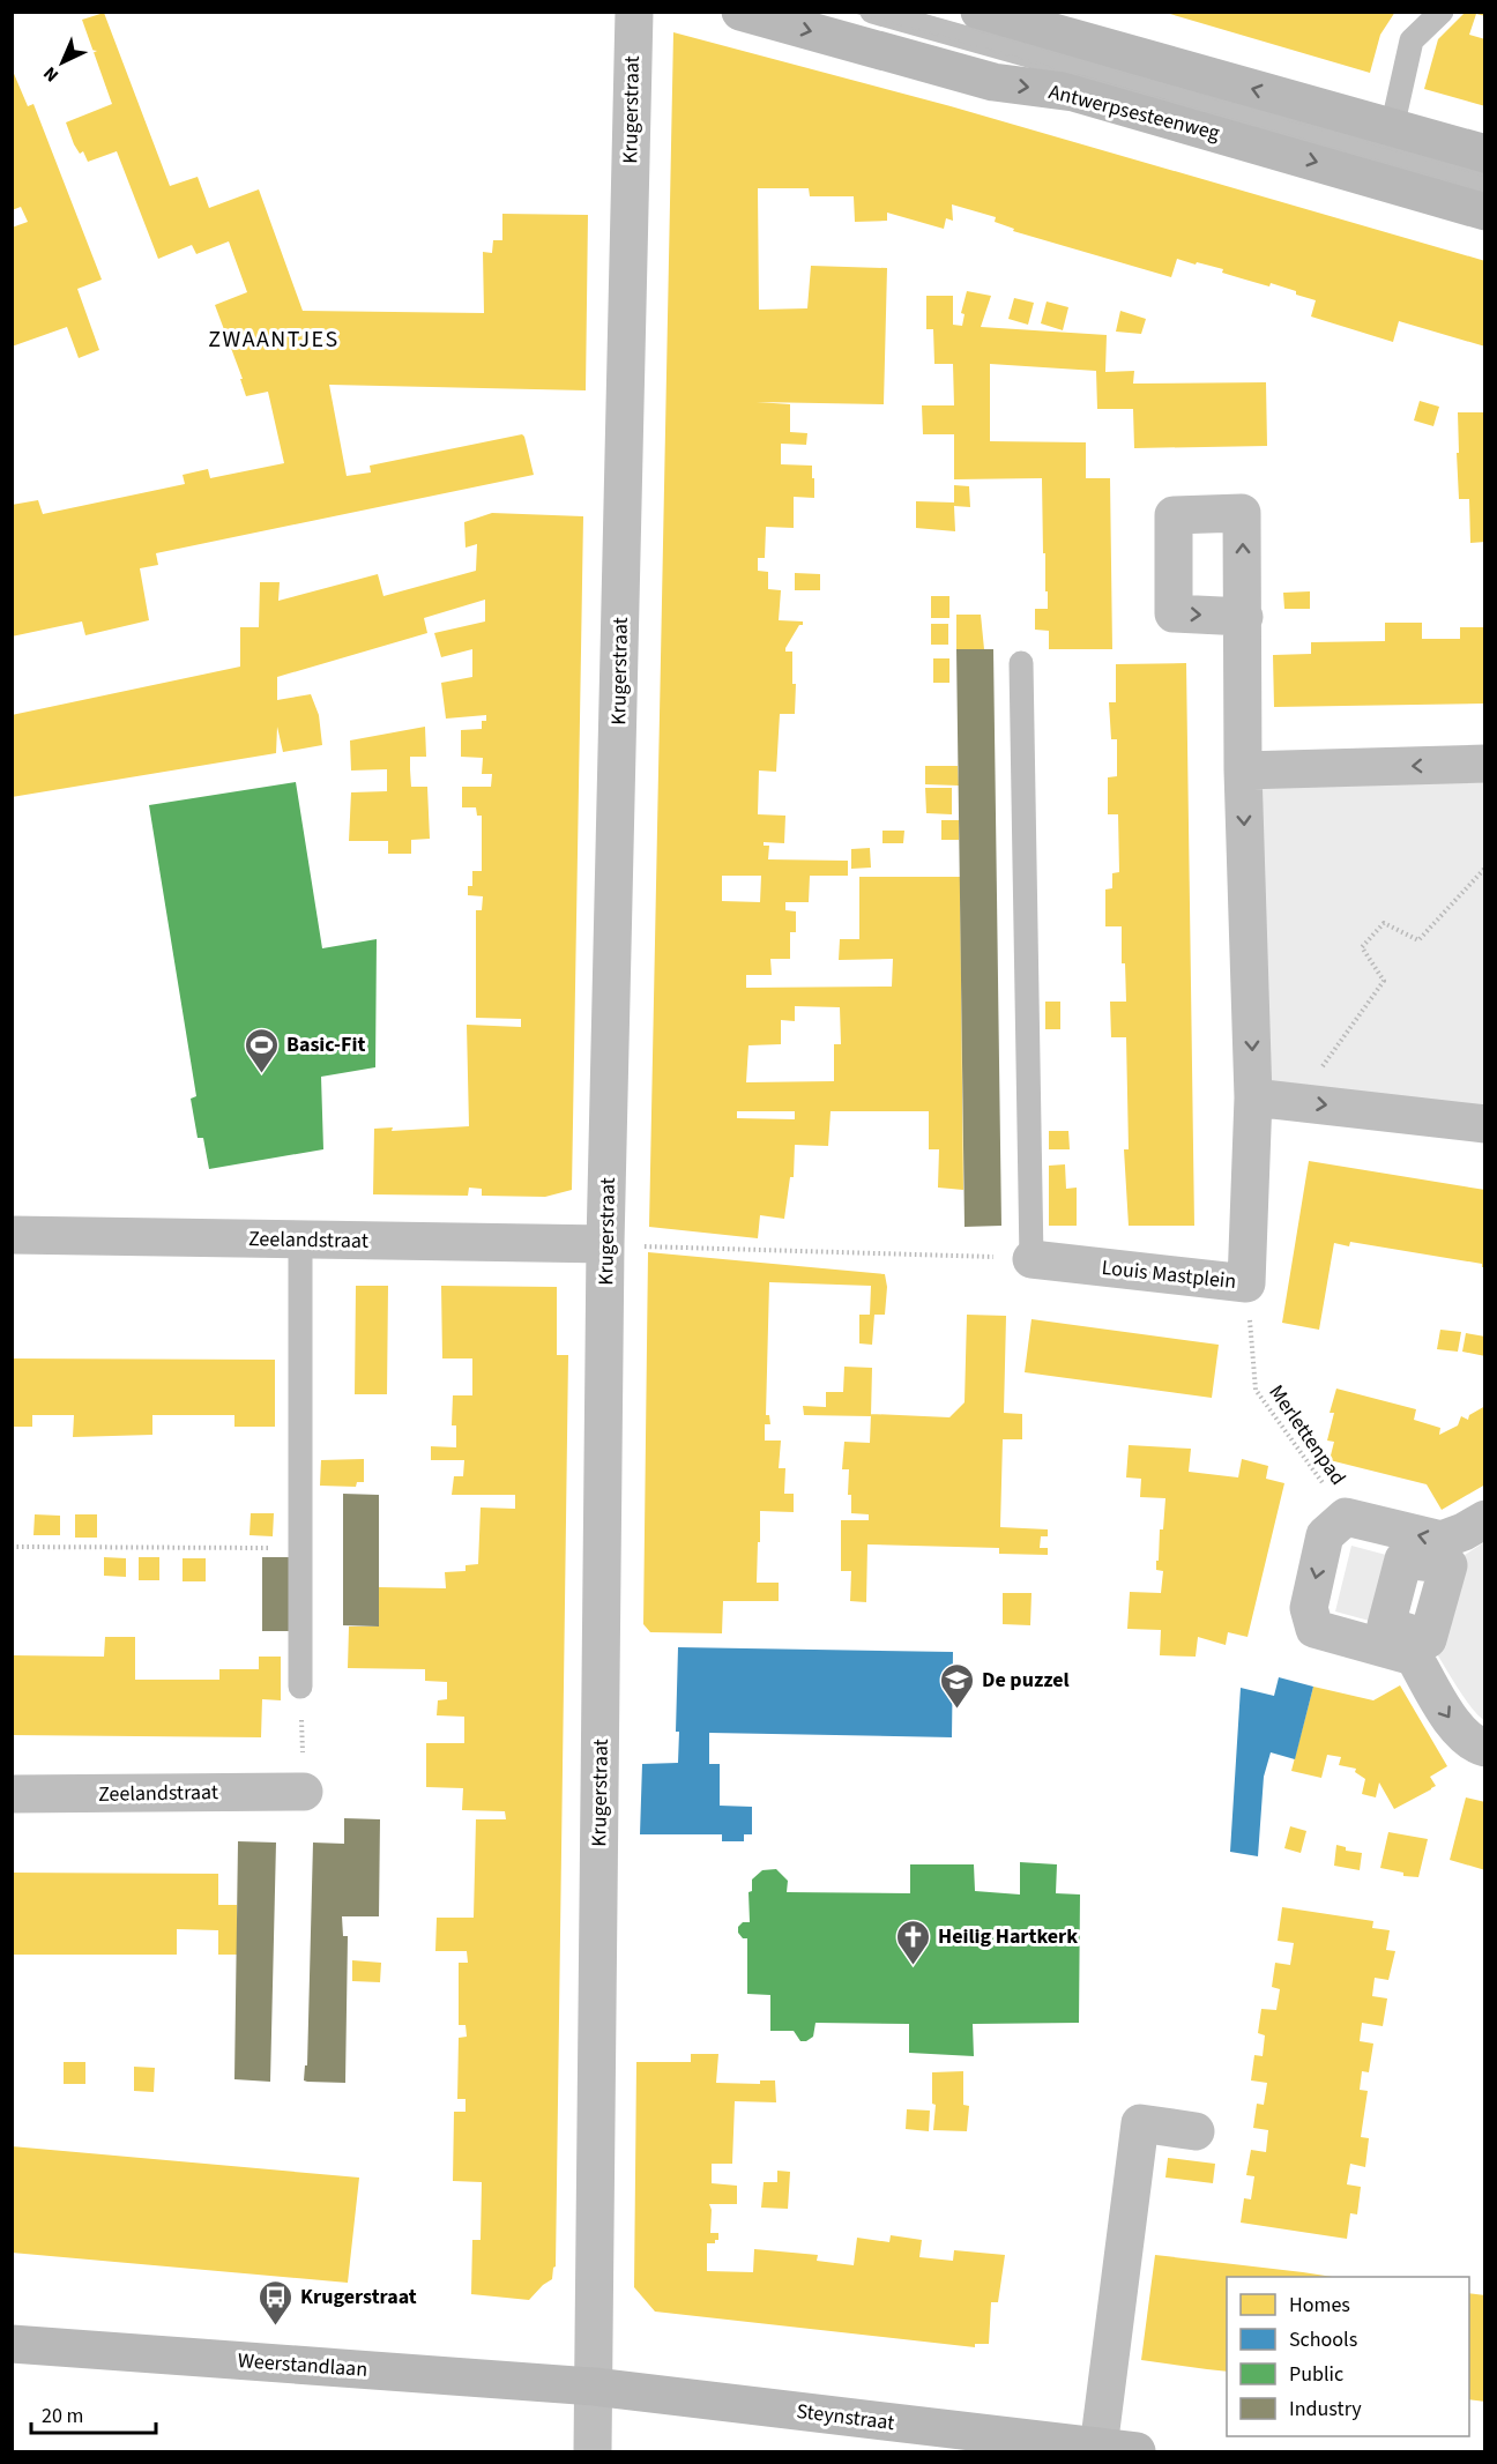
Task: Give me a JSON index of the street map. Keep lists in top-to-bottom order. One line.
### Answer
{"streets":{"street":["Krugerstraat","Antwerpsesteenweg","Zeelandstraat","Louis Mastplein","Weerstandlaan","Steynstraat"],"path":["Merlettenpad"]},"crossings":[["Krugerstraat","Zeelandstraat"],["Krugerstraat","Weerstandlaan"],["Krugerstraat","Steynstraat"],["Louis Mastplein","Merlettenpad"],["Weerstandlaan","Steynstraat"]],"one_way":["Louis Mastplein"],"districts":["ZWAANTJES"],"places":{"sports":["Basic-Fit"],"school or university":["De puzzel"],"church":["Heilig Hartkerk"],"bus stop":["Krugerstraat"]},"legend":["Homes","Schools","Public","Industry"],"scale_bar":"20 m","north":"bottom left"}
